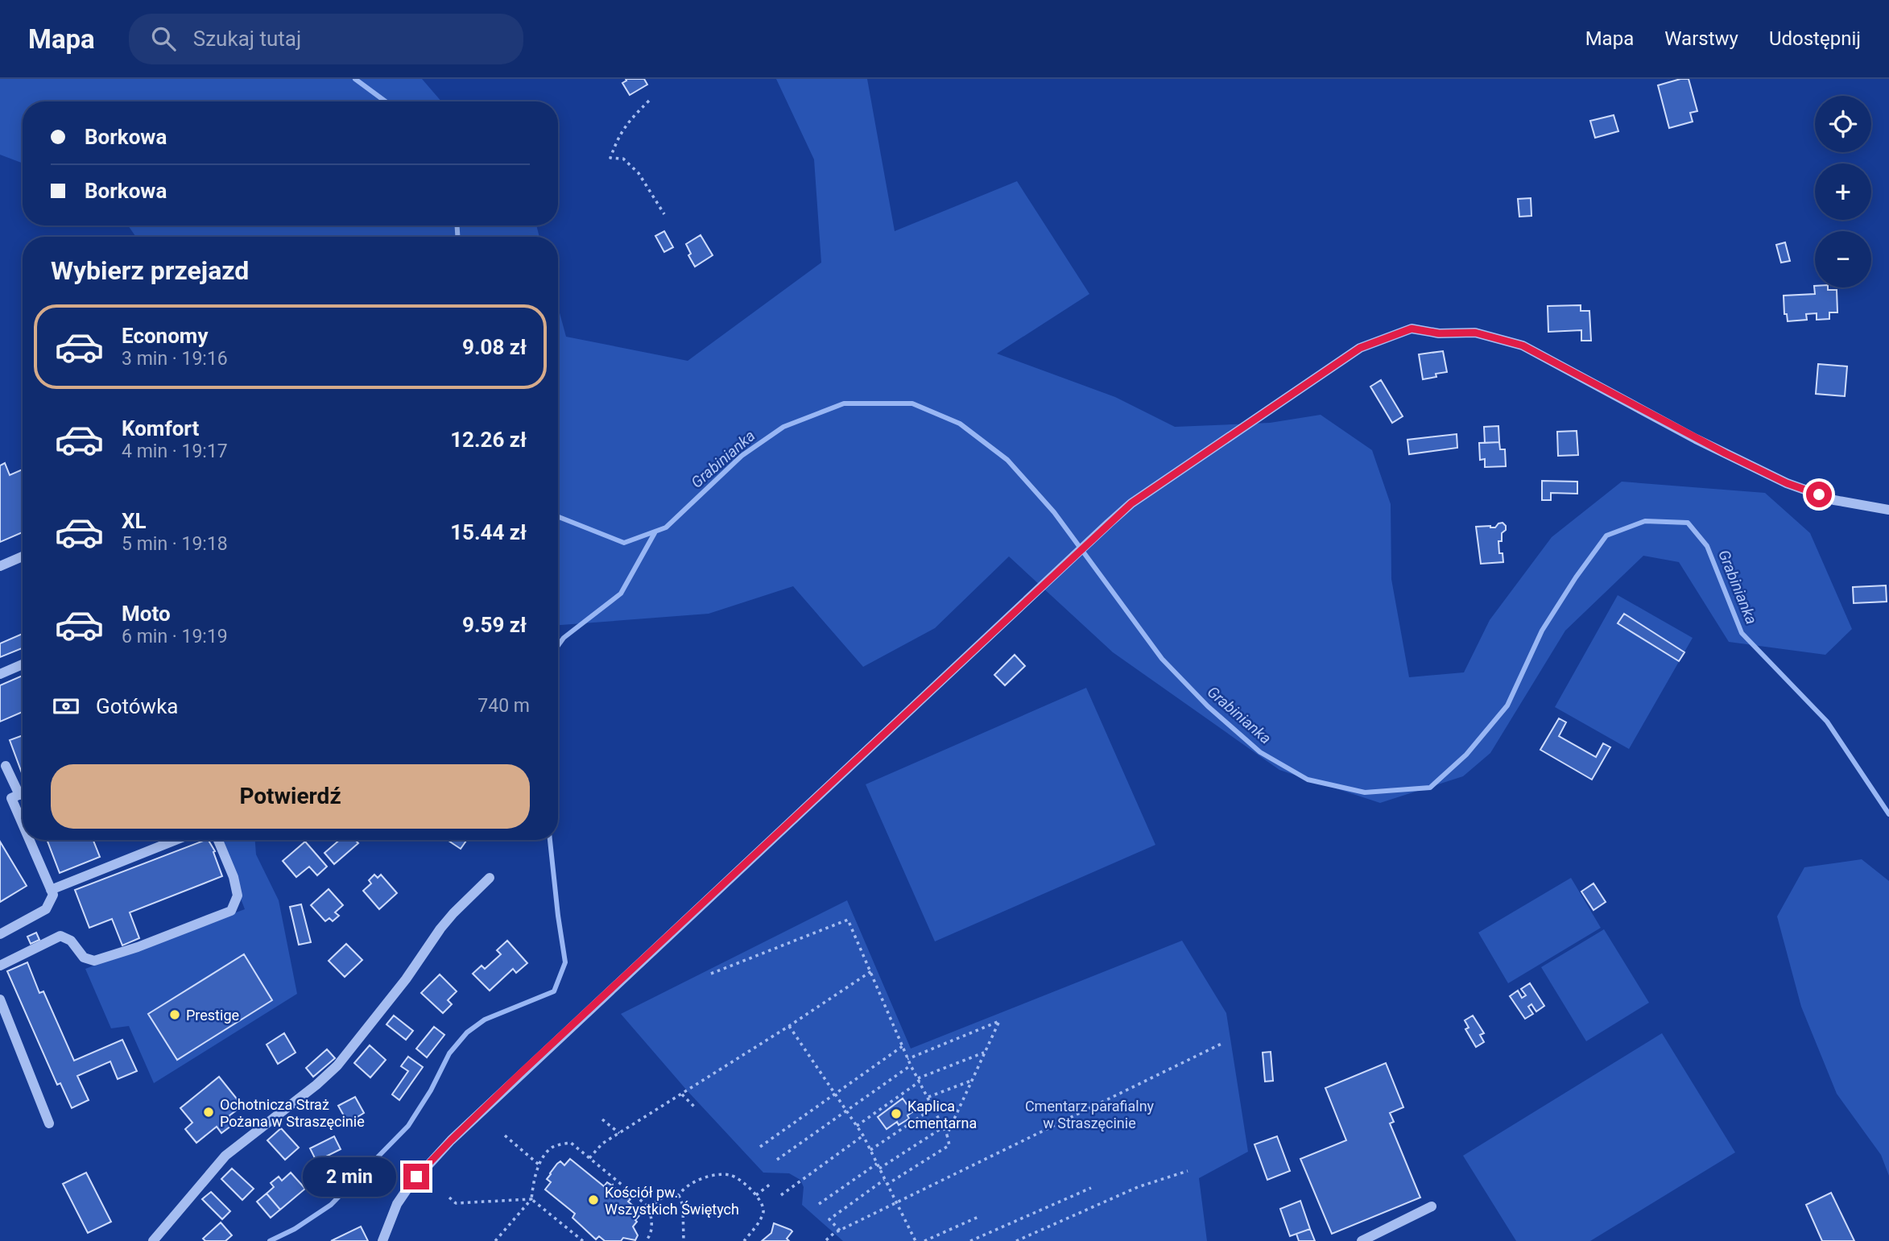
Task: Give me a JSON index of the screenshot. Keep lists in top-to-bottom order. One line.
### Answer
{"water":["Grabinianka"],"parks":["Cmentarz parafialny w Straszęcinie"],"places":["Prestige","Ochotnicza Straż Pożana w Straszęcinie","Kaplica cmentarna","Kościół pw. Wszystkich Świętych"],"page":{"header":"Mapa","search":"Szukaj tutaj","nav":["Mapa","Warstwy","Udostępnij"],"map_buttons":["+","−"],"banner":["Borkowa","Borkowa"],"heading":"Wybierz przejazd","list":[{"name":"Economy","note":"3 min · 19:16","value":"9.08 zł"},{"name":"Komfort","note":"4 min · 19:17","value":"12.26 zł"},{"name":"XL","note":"5 min · 19:18","value":"15.44 zł"},{"name":"Moto","note":"6 min · 19:19","value":"9.59 zł"}],"pay":["Gotówka","740 m"],"buttons":"Potwierdź","bubble":"2 min"}}
